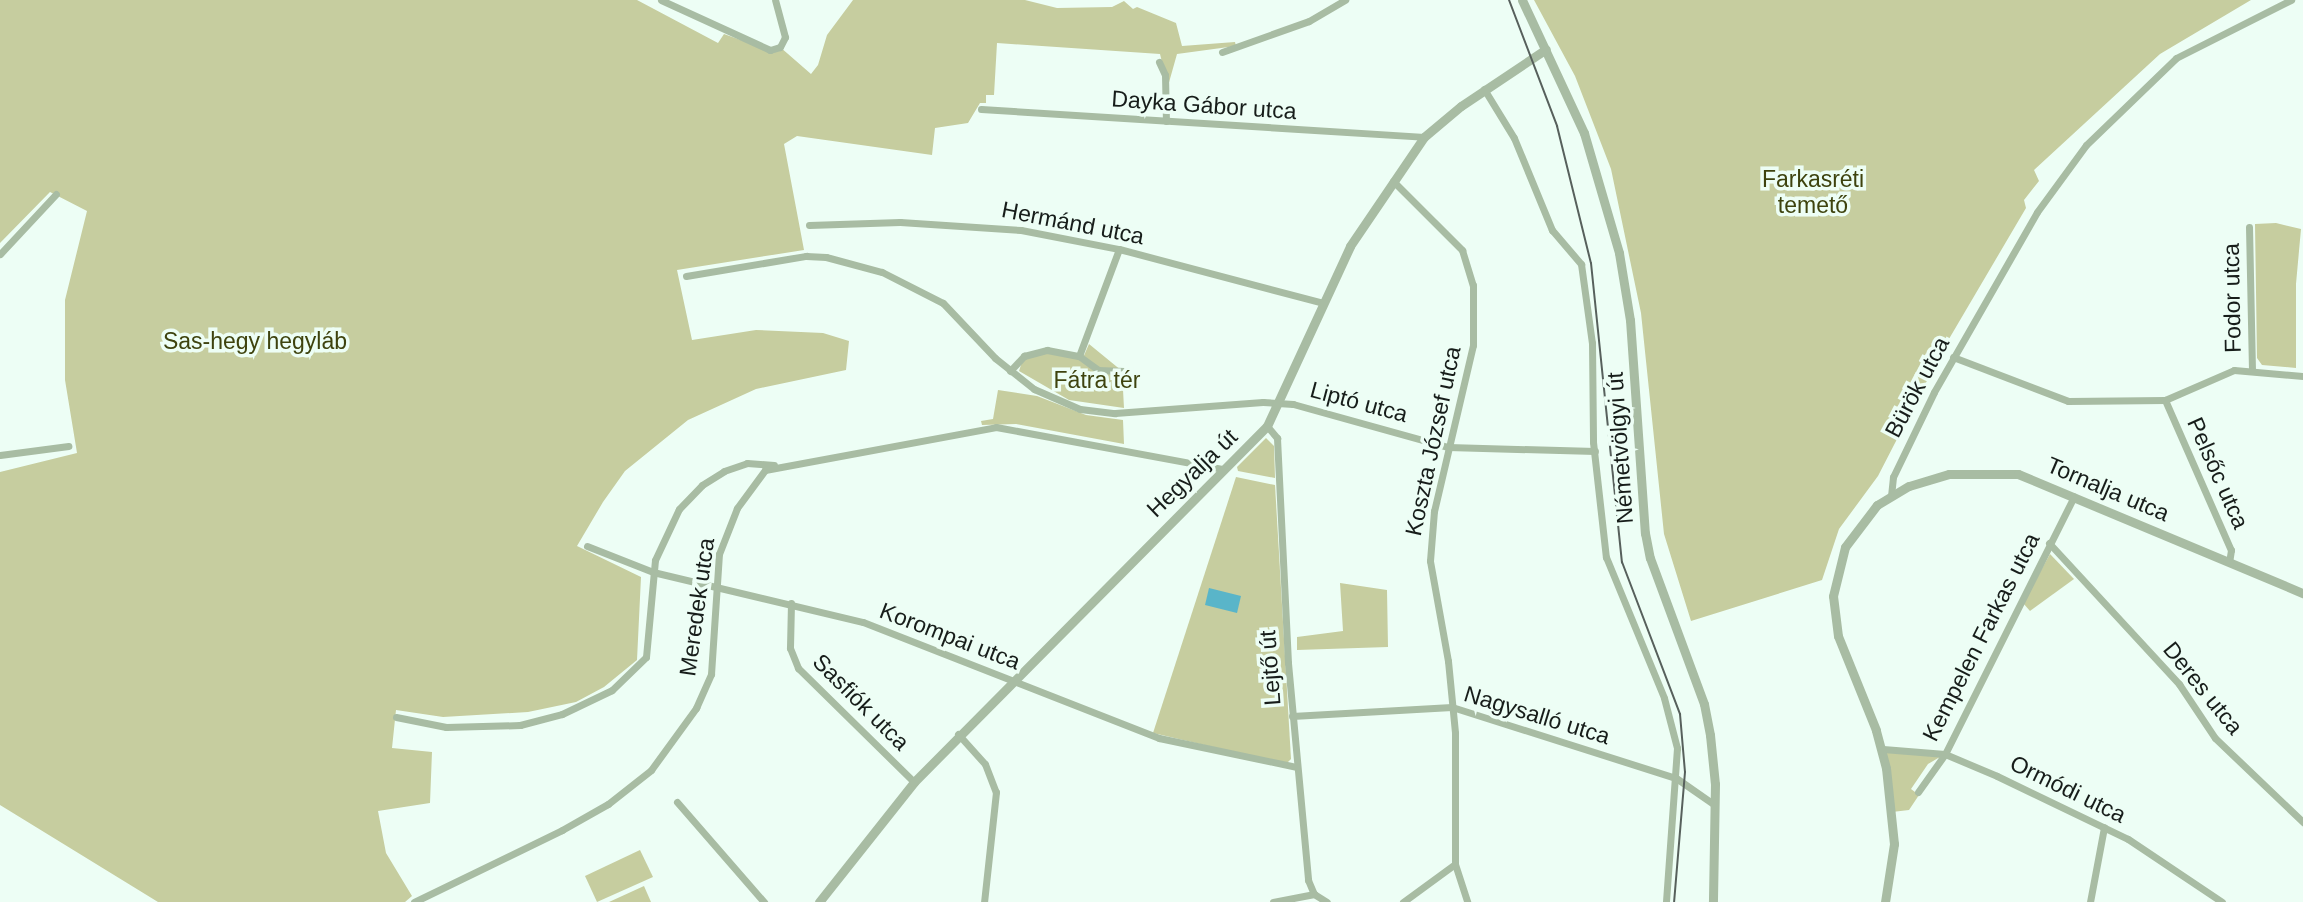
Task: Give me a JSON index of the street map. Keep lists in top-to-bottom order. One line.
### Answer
{"streets":{"street":["Dayka Gábor utca","Hermánd utca","Fodor utca","Bürök utca","Liptó utca","Koszta József utca","Németvölgyi út","Hegyalja út","Pelsőc utca","Tornalja utca","Meredek utca","Korompai utca","Kempelen Farkas utca","Lejtő út","Deres utca","Sasfiók utca","Nagysalló utca","Ormódi utca"]},"crossings":[["Dayka Gábor utca","Hegyalja út"],["Hermánd utca","Hegyalja út"],["Bürök utca","Tornalja utca"],["Liptó utca","Koszta József utca"],["Liptó utca","Németvölgyi út"],["Liptó utca","Hegyalja út"],["Koszta József utca","Hegyalja út"],["Koszta József utca","Nagysalló utca"],["Németvölgyi út","Hegyalja út"],["Németvölgyi út","Nagysalló utca"],["Hegyalja út","Korompai utca"],["Hegyalja út","Lejtő út"],["Hegyalja út","Sasfiók utca"],["Pelsőc utca","Tornalja utca"],["Tornalja utca","Kempelen Farkas utca"],["Meredek utca","Korompai utca"],["Korompai utca","Lejtő út"],["Korompai utca","Sasfiók utca"],["Kempelen Farkas utca","Deres utca"],["Kempelen Farkas utca","Ormódi utca"],["Lejtő út","Nagysalló utca"]],"parks":["Farkasréti temető","Sas-hegy hegyláb","Fátra tér"]}
